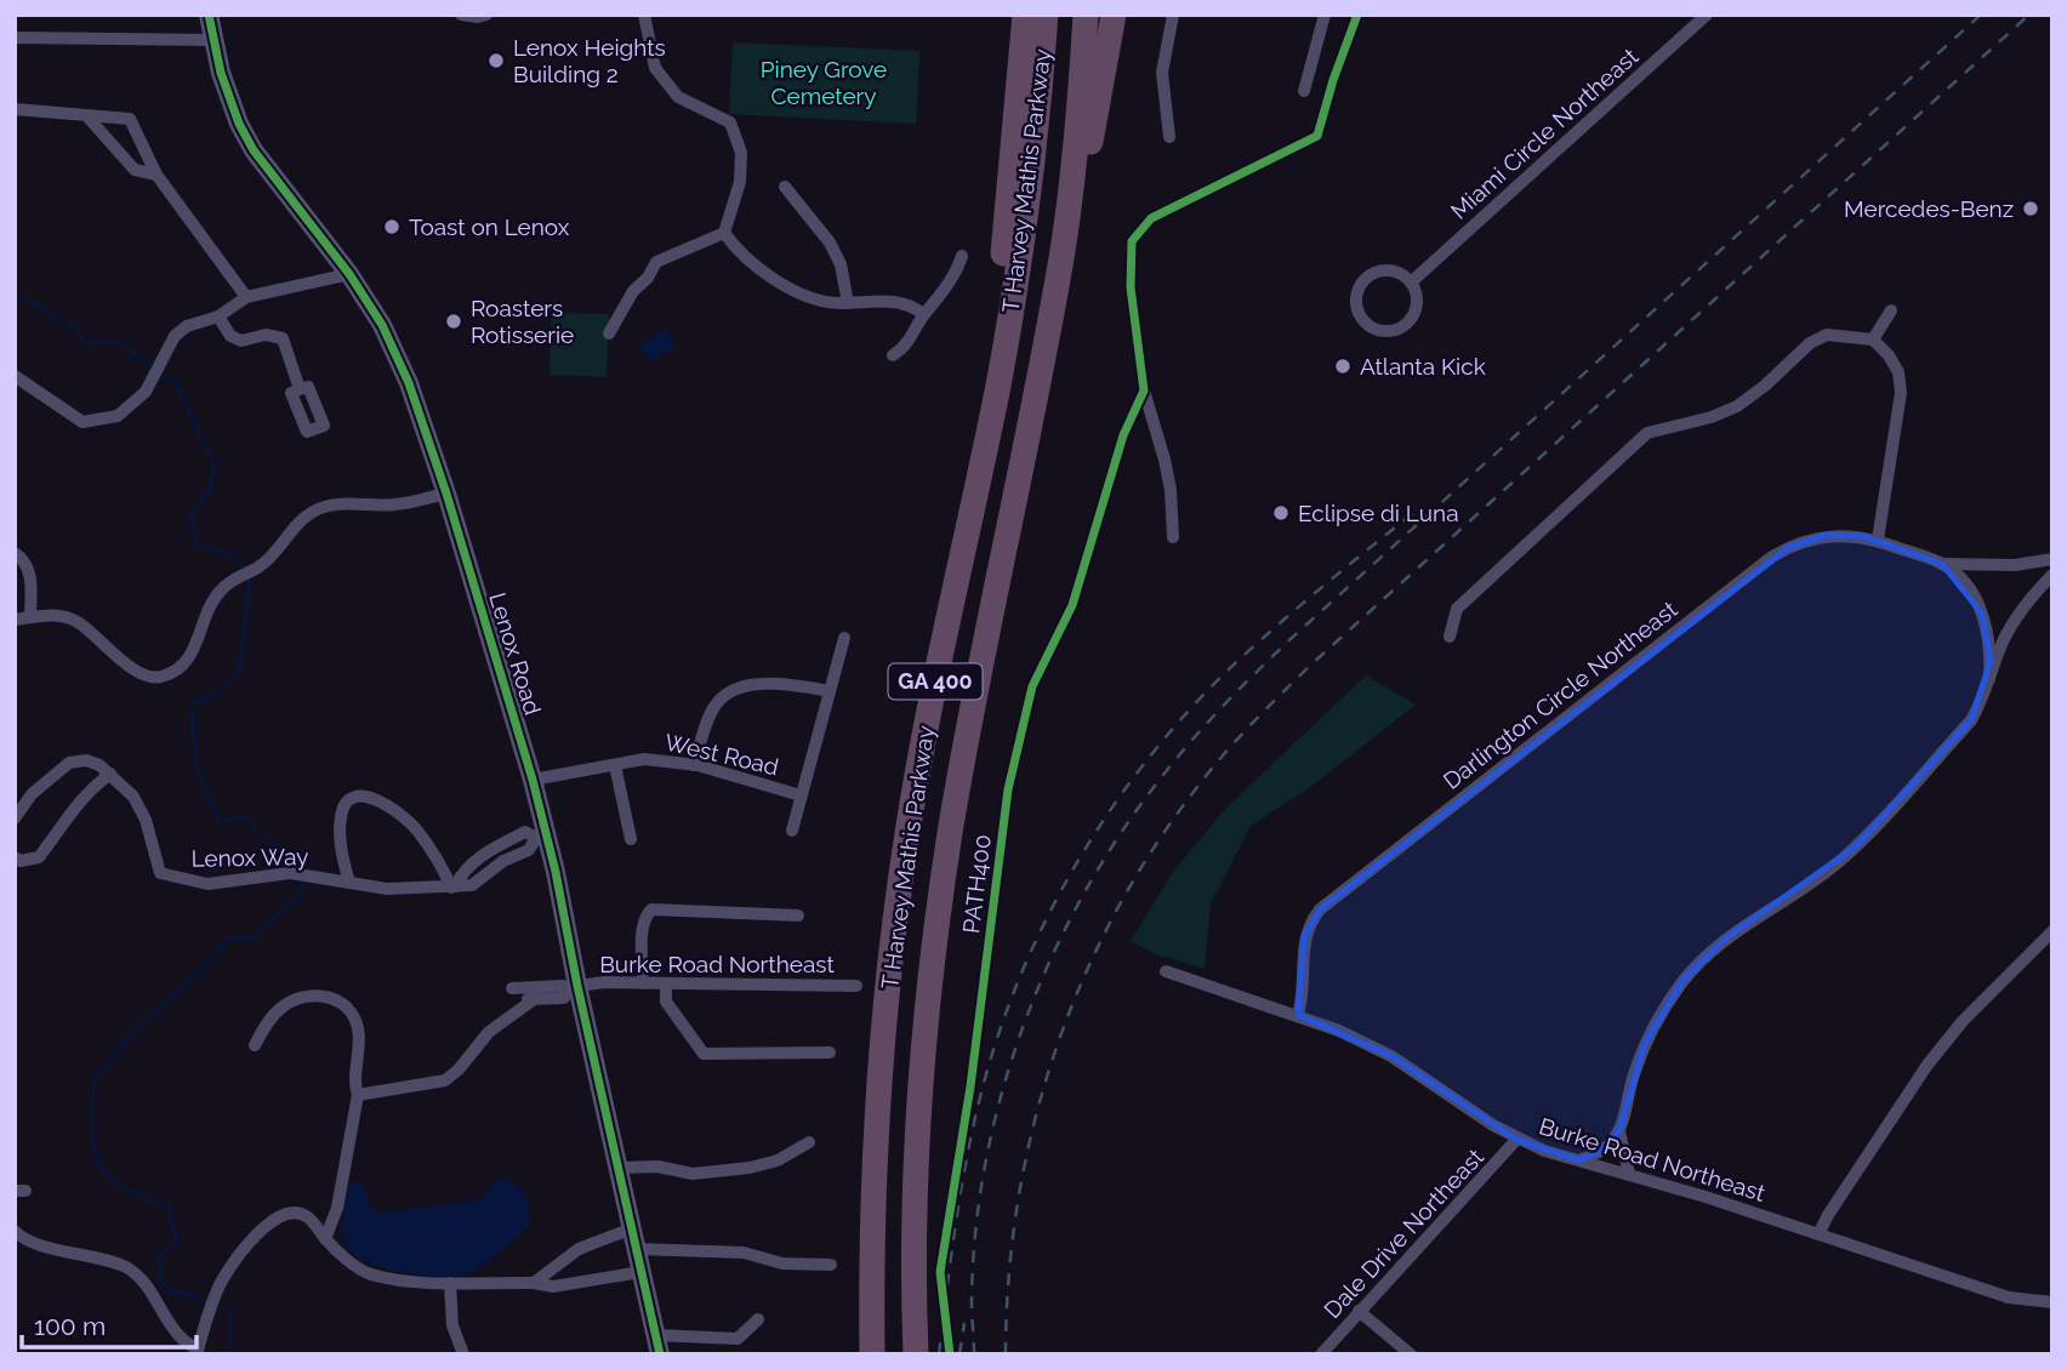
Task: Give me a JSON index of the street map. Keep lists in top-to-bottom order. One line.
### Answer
{"streets":{"highway":["T Harvey Mathis Parkway","GA 400"],"street":["Miami Circle Northeast","Lenox Road","Darlington Circle Northeast","West Road","Lenox Way","Burke Road Northeast","Dale Drive Northeast"],"cycle path":["PATH400"]},"crossings":[["Lenox Road","West Road"],["Lenox Road","Lenox Way"],["Lenox Road","Burke Road Northeast"],["Darlington Circle Northeast","Burke Road Northeast"],["Burke Road Northeast","Dale Drive Northeast"]],"parks":["Piney Grove Cemetery"],"places":["Lenox Heights Building 2","Mercedes-Benz","Toast on Lenox","Roasters Rotisserie","Atlanta Kick","Eclipse di Luna"],"scale_bar":"100 m"}
